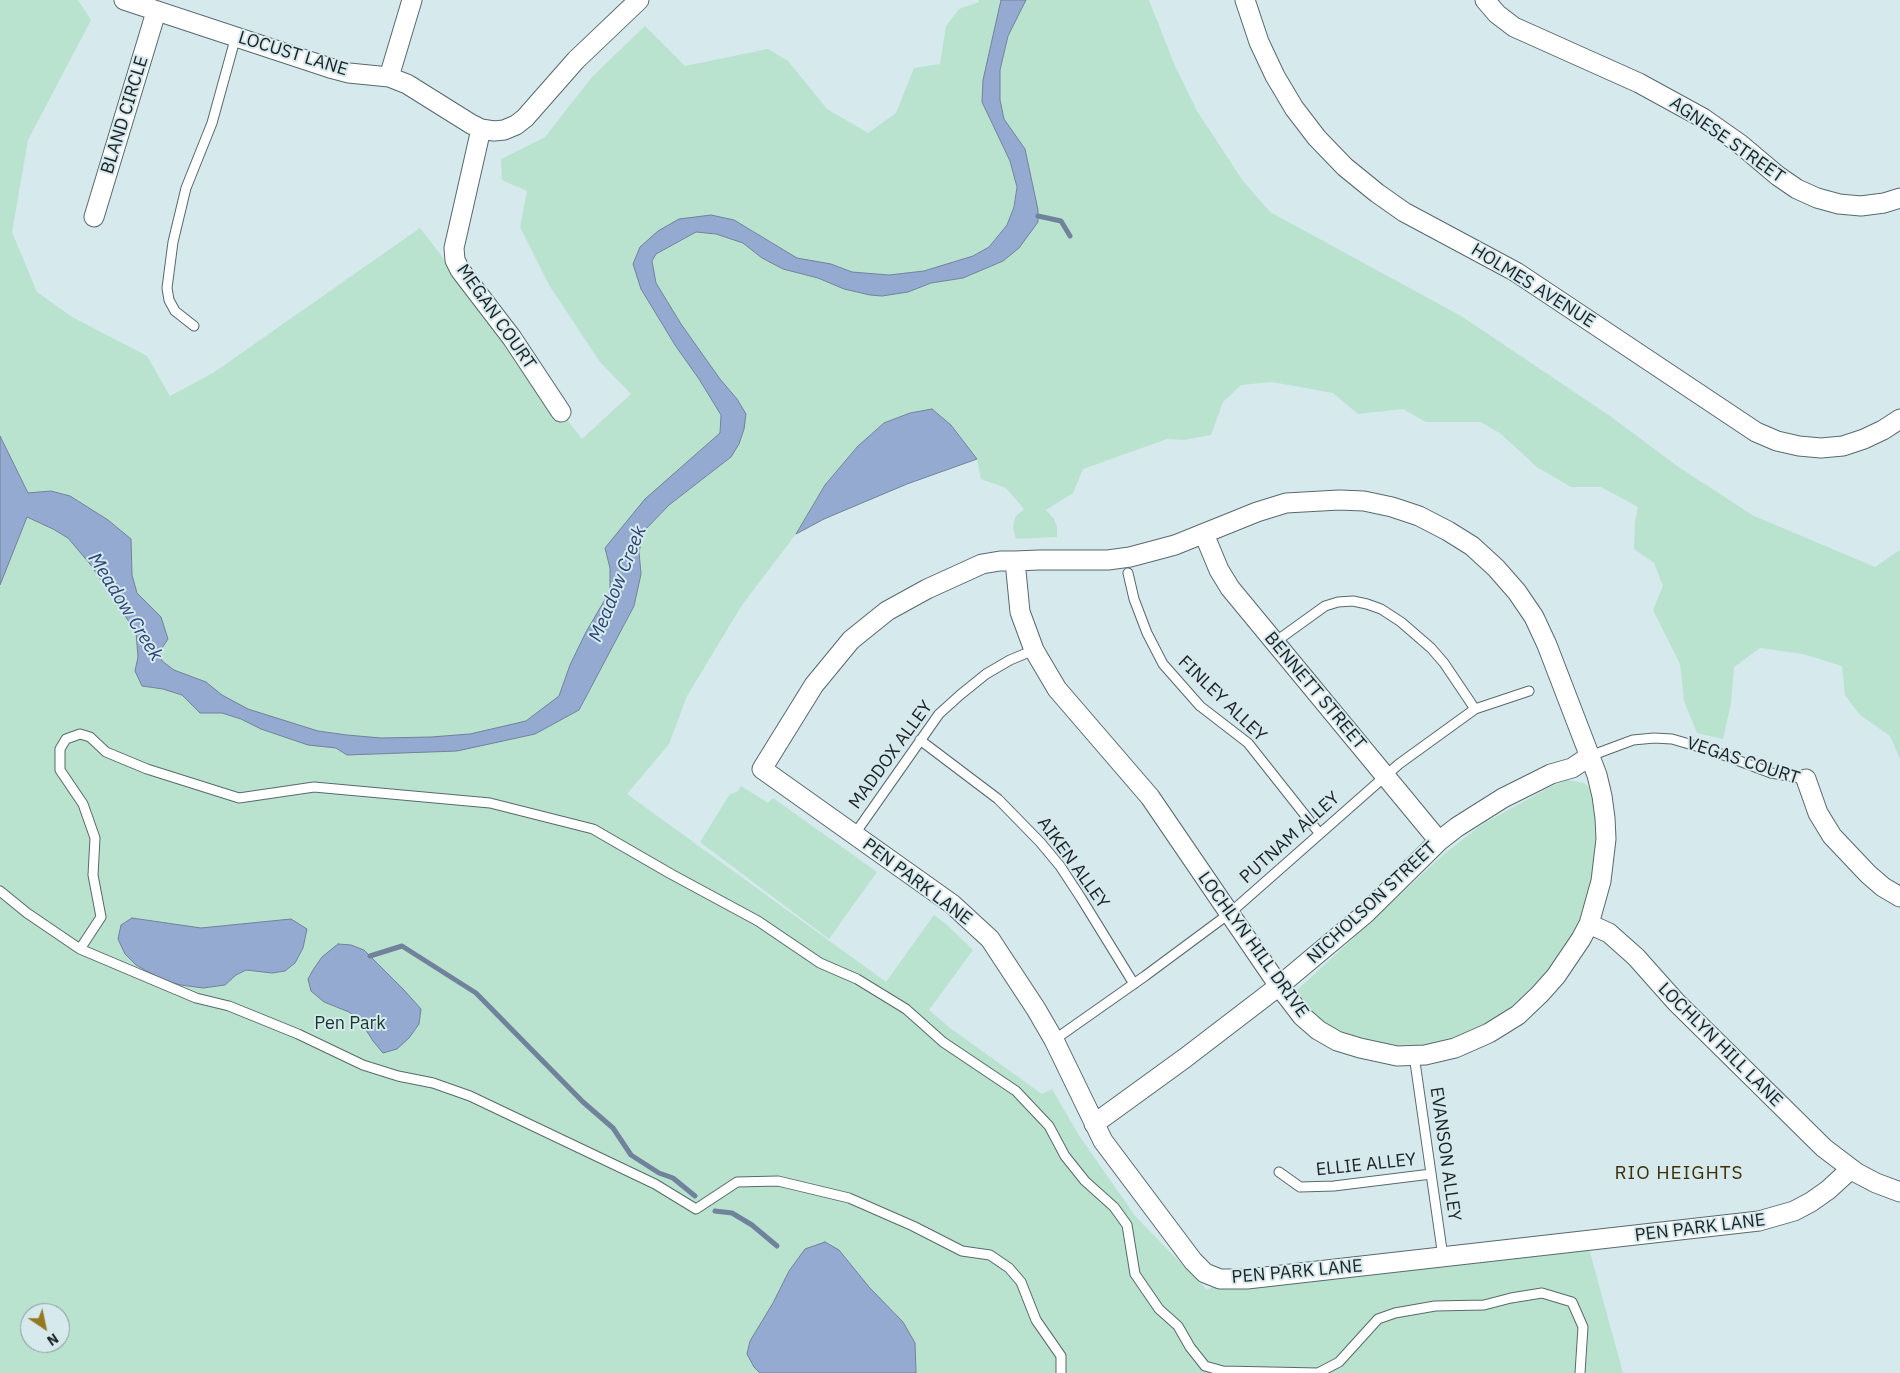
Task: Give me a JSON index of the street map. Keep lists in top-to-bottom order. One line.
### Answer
{"streets":{"street":["LOCUST LANE","BLAND CIRCLE","AGNESE STREET","HOLMES AVENUE","MEGAN COURT","BENNETT STREET","VEGAS COURT","PEN PARK LANE","NICHOLSON STREET","LOCHLYN HILL DRIVE","LOCHLYN HILL LANE"],"lane":["FINLEY ALLEY","MADDOX ALLEY","PUTNAM ALLEY","AIKEN ALLEY","EVANSON ALLEY","ELLIE ALLEY"]},"crossings":[["LOCUST LANE","BLAND CIRCLE"],["LOCUST LANE","MEGAN COURT"],["BENNETT STREET","PUTNAM ALLEY"],["BENNETT STREET","NICHOLSON STREET"],["BENNETT STREET","LOCHLYN HILL DRIVE"],["FINLEY ALLEY","PUTNAM ALLEY"],["MADDOX ALLEY","AIKEN ALLEY"],["MADDOX ALLEY","PEN PARK LANE"],["MADDOX ALLEY","LOCHLYN HILL DRIVE"],["VEGAS COURT","NICHOLSON STREET"],["VEGAS COURT","LOCHLYN HILL DRIVE"],["PUTNAM ALLEY","AIKEN ALLEY"],["PUTNAM ALLEY","PEN PARK LANE"],["PUTNAM ALLEY","LOCHLYN HILL DRIVE"],["PEN PARK LANE","NICHOLSON STREET"],["PEN PARK LANE","LOCHLYN HILL DRIVE"],["PEN PARK LANE","LOCHLYN HILL LANE"],["PEN PARK LANE","EVANSON ALLEY"],["NICHOLSON STREET","LOCHLYN HILL DRIVE"],["LOCHLYN HILL DRIVE","LOCHLYN HILL LANE"],["LOCHLYN HILL DRIVE","EVANSON ALLEY"],["EVANSON ALLEY","ELLIE ALLEY"]],"districts":["RIO HEIGHTS"],"water":["Meadow Creek"],"parks":["Pen Park"],"north":"bottom right"}
